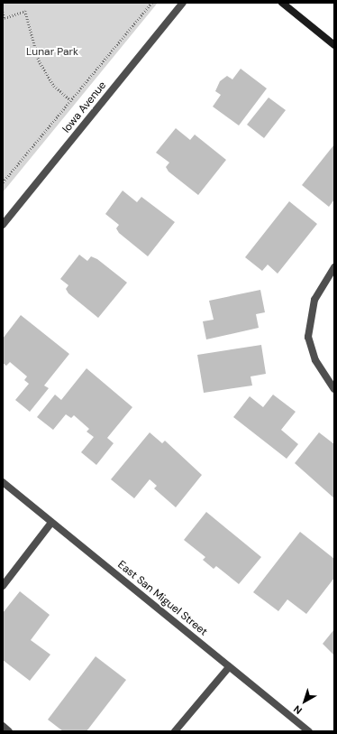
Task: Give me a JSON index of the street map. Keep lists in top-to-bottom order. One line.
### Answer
{"streets":{"street":["Iowa Avenue","East San Miguel Street"]},"parks":["Lunar Park"],"north":"bottom left"}
